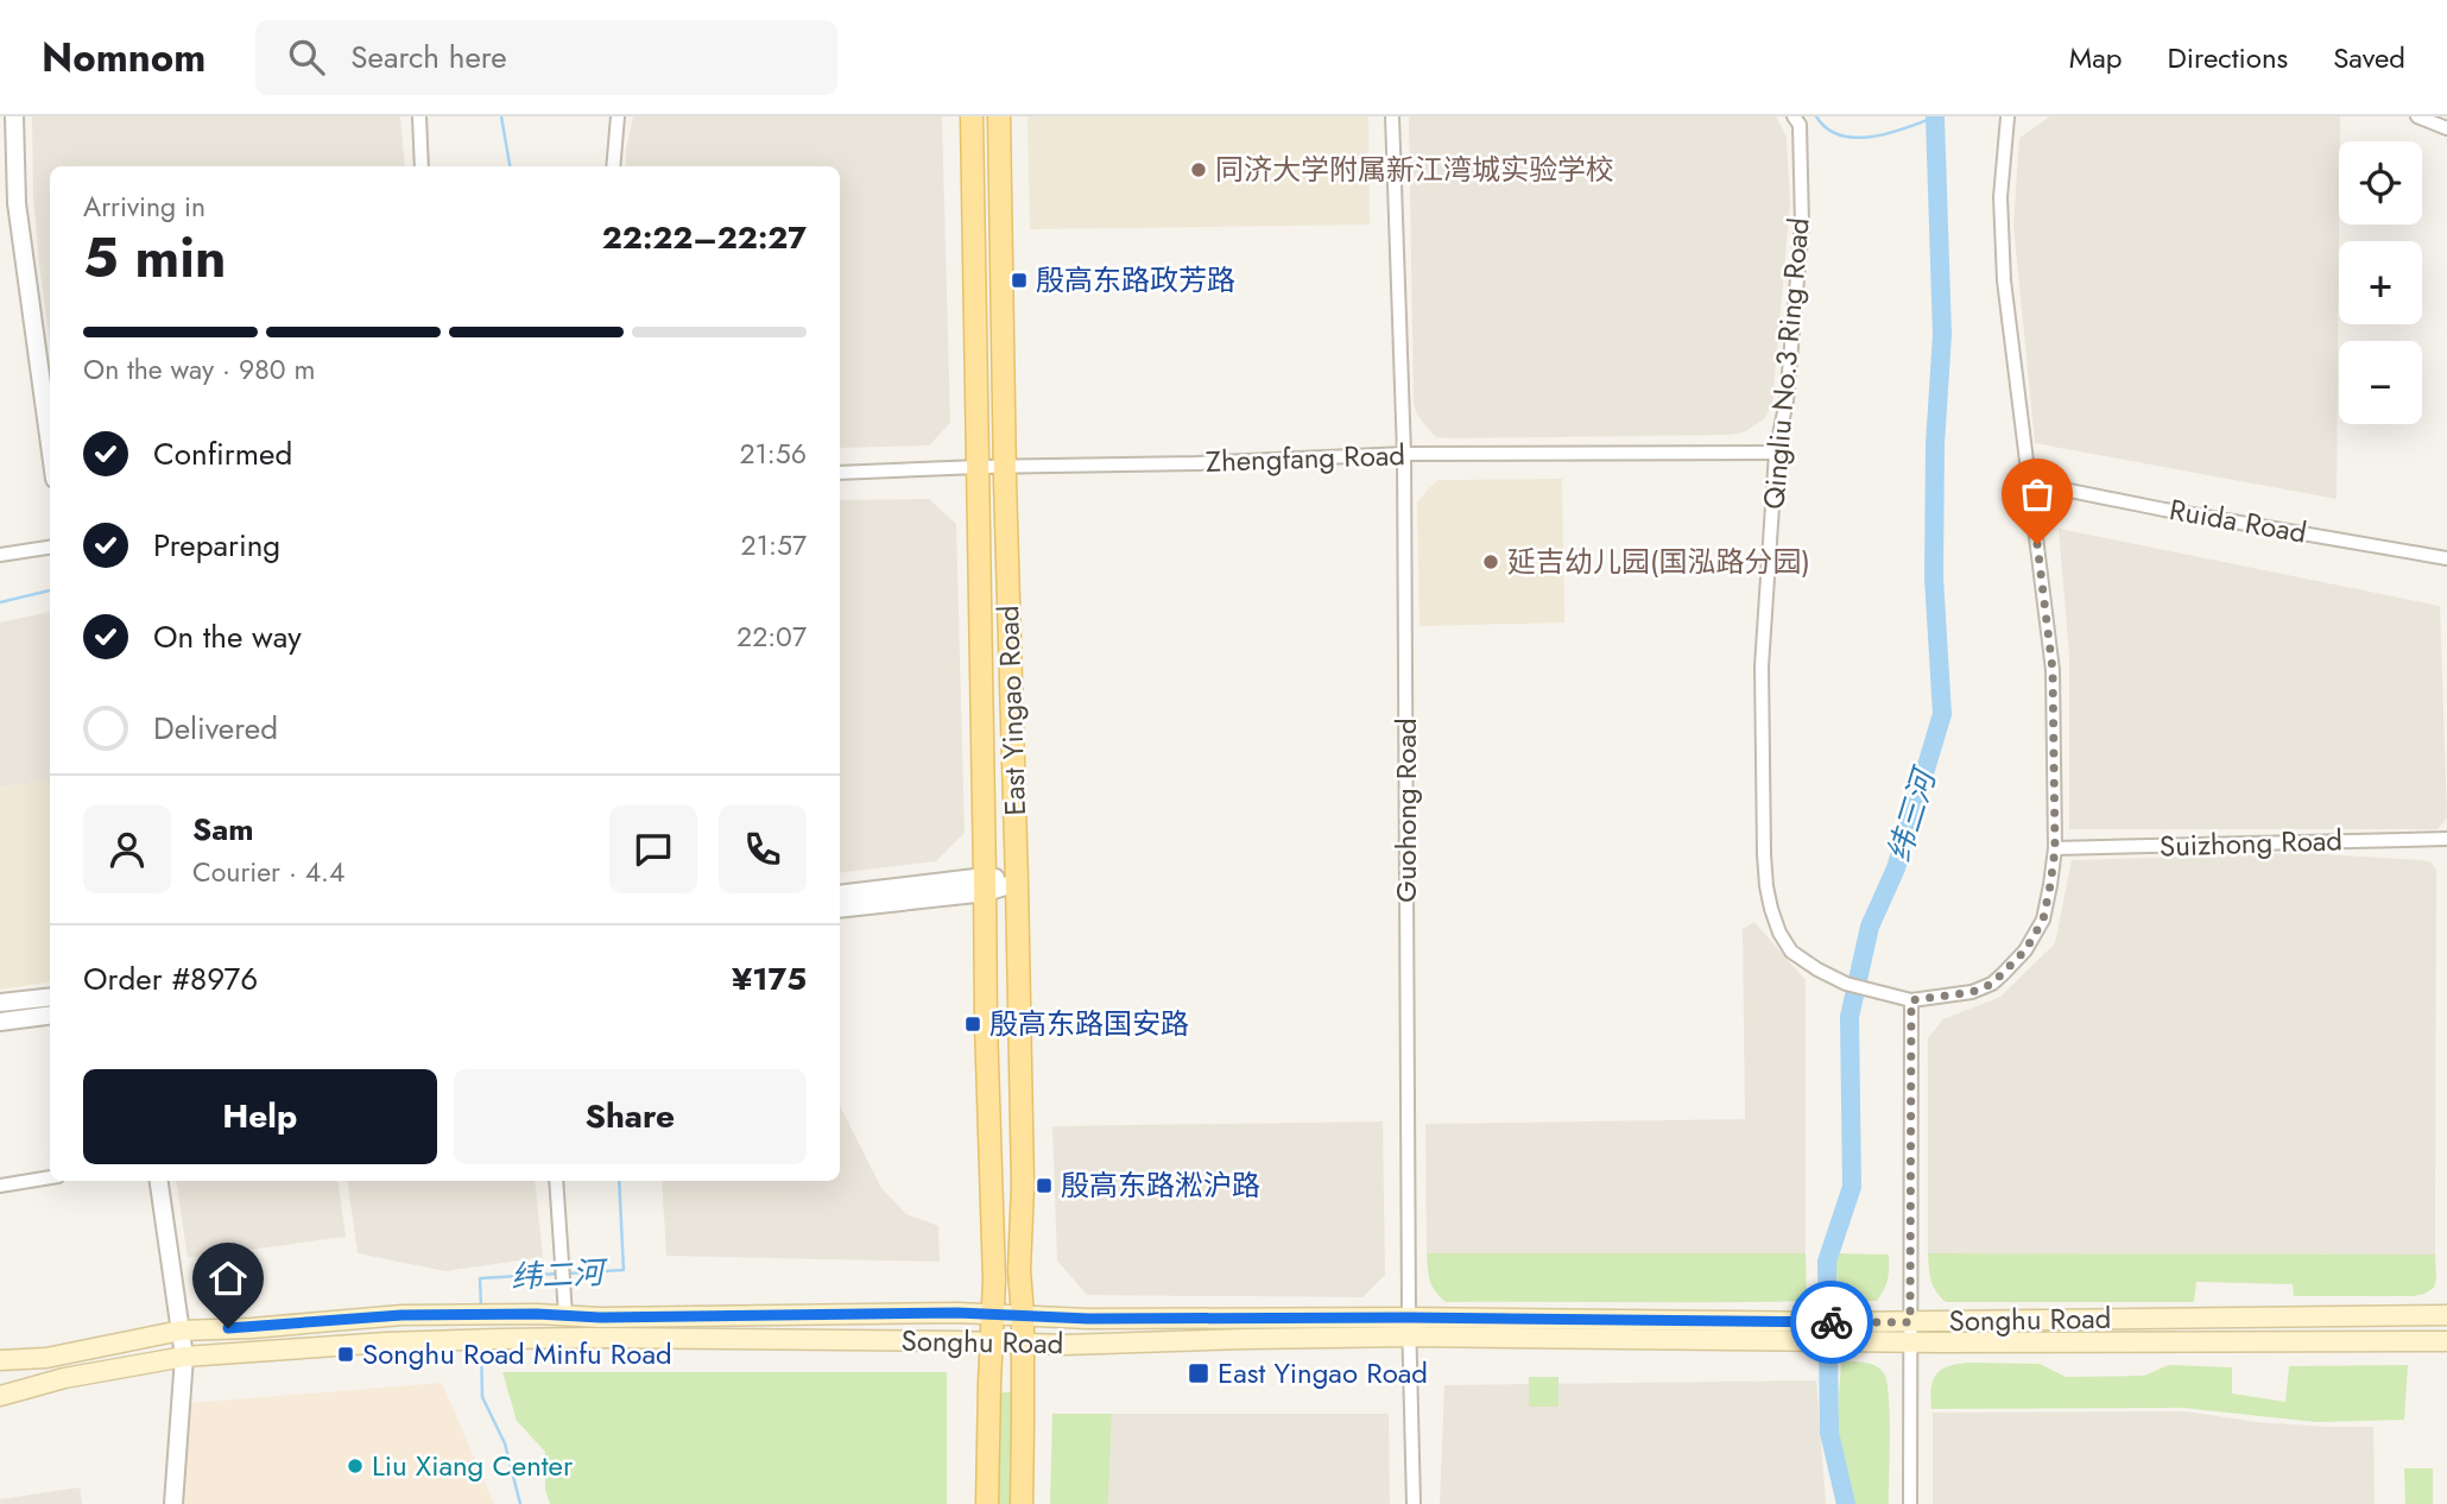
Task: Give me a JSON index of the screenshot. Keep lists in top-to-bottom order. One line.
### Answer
{"streets":{"main road":["East Yingao Road","Songhu Road"],"street":["Qingliu No.3 Ring Road","Zhengfang Road","Ruida Road","Guohong Road","Suizhong Road"]},"crossings":[["Qingliu No.3 Ring Road","Zhengfang Road"],["Qingliu No.3 Ring Road","Ruida Road"],["Qingliu No.3 Ring Road","Suizhong Road"],["Zhengfang Road","East Yingao Road"],["Zhengfang Road","Guohong Road"],["East Yingao Road","Songhu Road"],["Guohong Road","Songhu Road"]],"water":["纬三河","纬二河"],"places":{"other":["同济大学附属新江湾城实验学校","延吉幼儿园(国泓路分园)","Liu Xiang Center"],"transit":["殷高东路政芳路","殷高东路国安路","殷高东路淞沪路","Songhu Road Minfu Road","East Yingao Road"]},"page":{"header":"Nomnom","search":"Search here","nav":["Map","Directions","Saved"],"map_buttons":["+","−"],"heading":["5 min","Arriving in","22:22–22:27"],"panel":["Sam","Courier · 4.4","Order #8976","¥175"],"bar":"On the way · 980 m","list":[["Confirmed","21:56"],["Preparing","21:57"],["On the way","22:07"],"Delivered"],"buttons":["Help","Share"]}}
